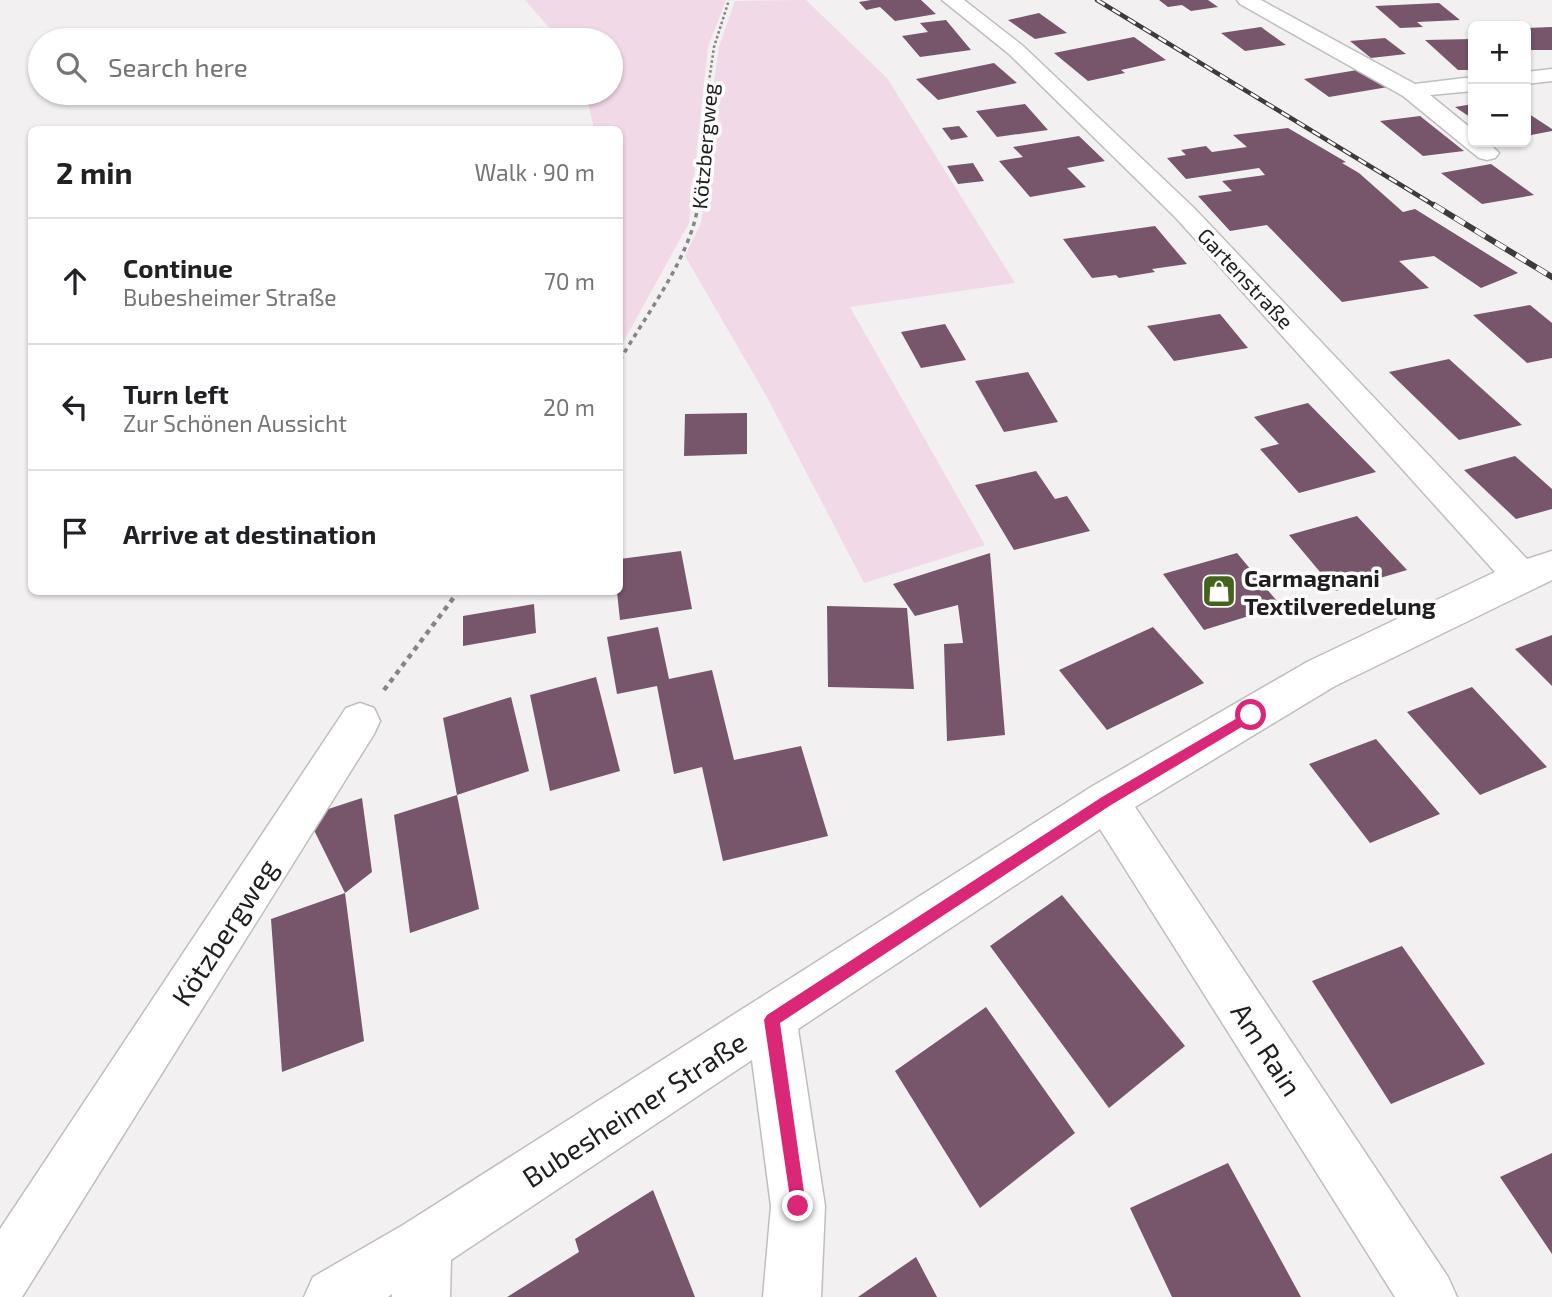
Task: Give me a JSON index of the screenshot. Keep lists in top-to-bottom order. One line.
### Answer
{"streets":{"street":["Kötzbergweg","Gartenstraße","Am Rain","Bubesheimer Straße"]},"crossings":[["Gartenstraße","Bubesheimer Straße"],["Am Rain","Bubesheimer Straße"]],"places":{"shop":["Carmagnani Textilveredelung"]},"page":{"map_buttons":["+","−"],"search":"Search here","heading":["2 min","Walk · 90 m"],"list":[["Continue","Bubesheimer Straße","70 m"],["Turn left","Zur Schönen Aussicht","20 m"],"Arrive at destination"]}}
